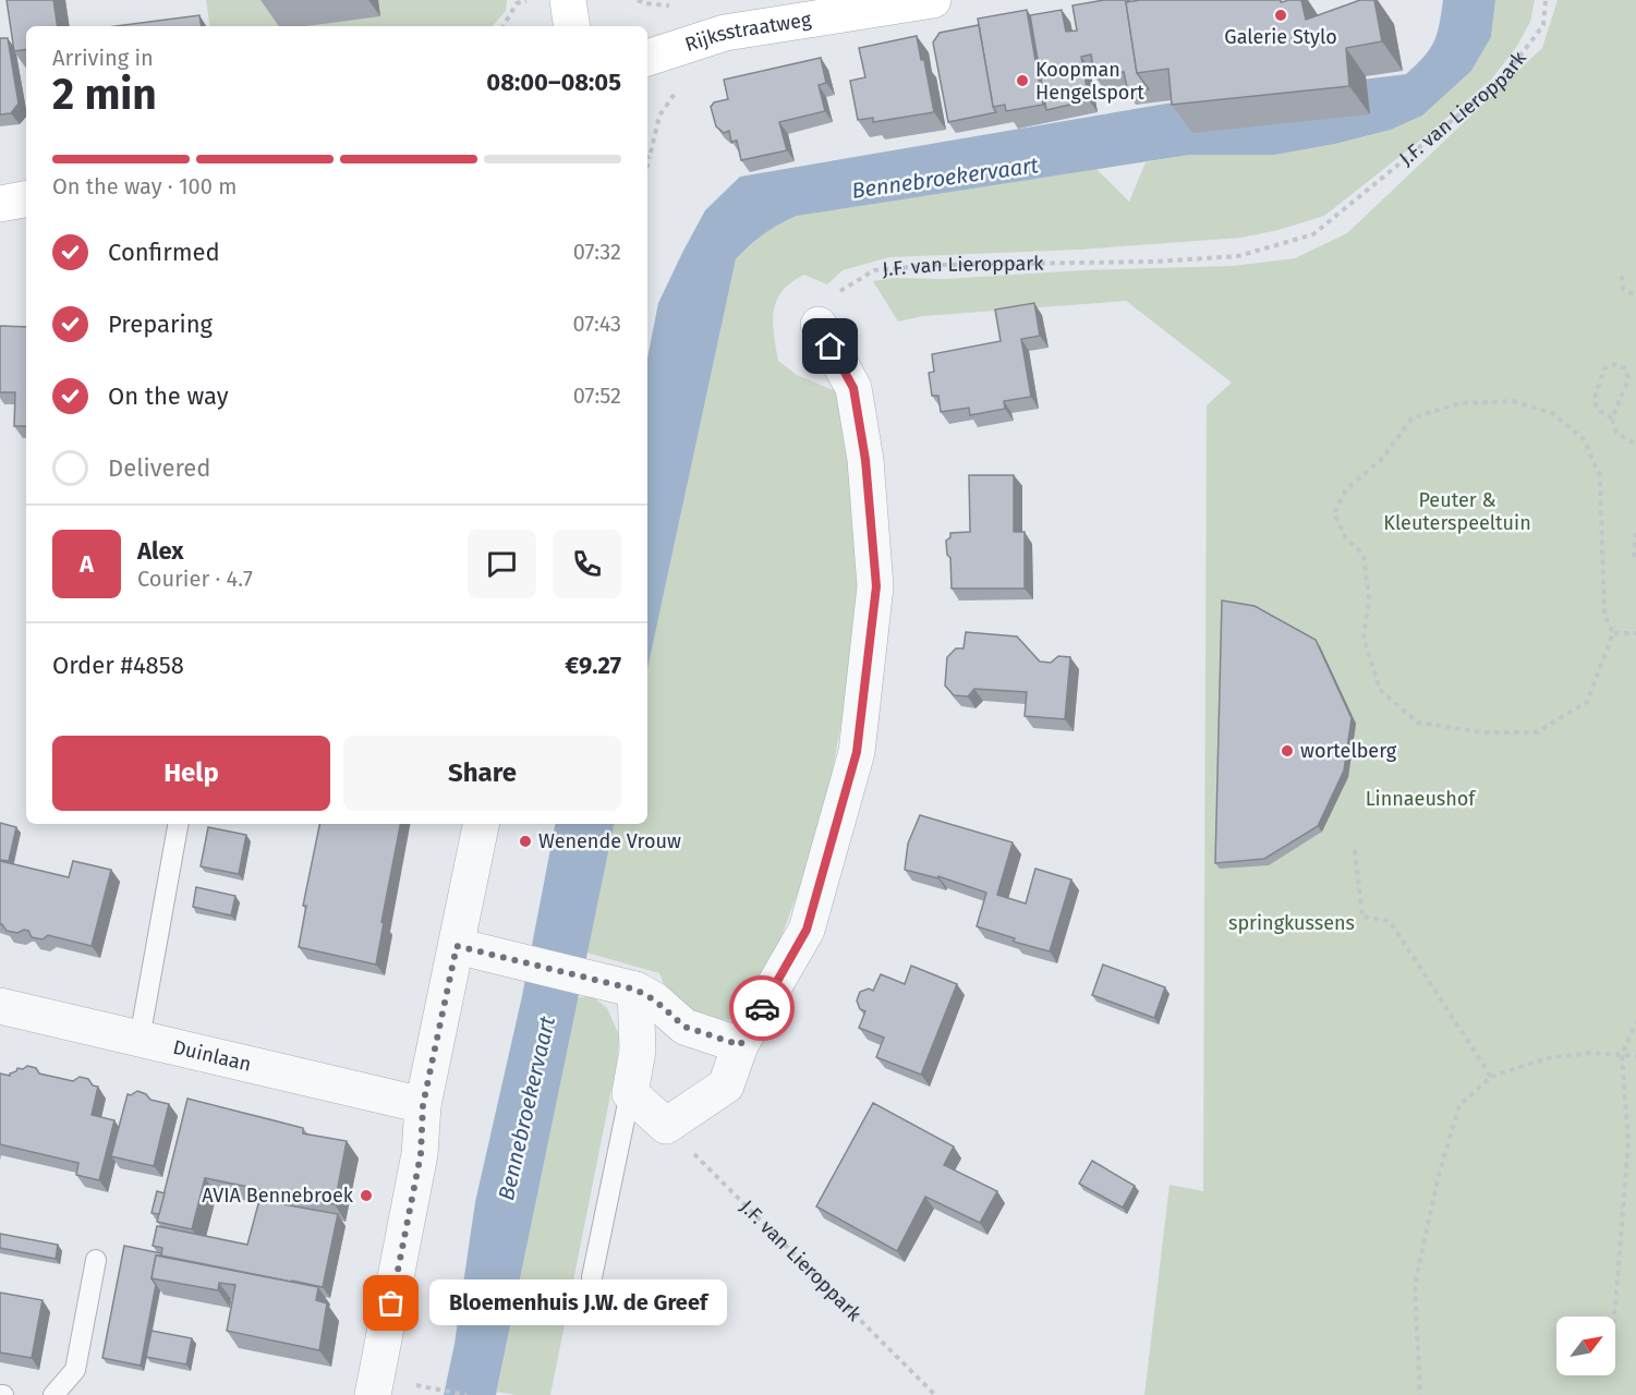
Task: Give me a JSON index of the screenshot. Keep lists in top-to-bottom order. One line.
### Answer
{"streets":{"main road":["Rijksstraatweg"],"street":["Duinlaan"],"path":["J.F. van Lieroppark"]},"water":["Bennebroekervaart"],"parks":["Peuter & Kleuterspeeltuin","Linnaeushof","springkussens"],"places":["Galerie Stylo","Koopman Hengelsport","wortelberg","Wenende Vrouw","AVIA Bennebroek","Bloemenhuis J.W. de Greef"],"north":"top right","page":{"heading":["2 min","Arriving in","08:00–08:05"],"panel":["Alex","Courier · 4.7","Order #4858","€9.27"],"bar":"On the way · 100 m","list":[["Confirmed","07:32"],["Preparing","07:43"],["On the way","07:52"],"Delivered"],"round":"A","buttons":["Help","Share"],"bubble":"Bloemenhuis J.W. de Greef"}}
